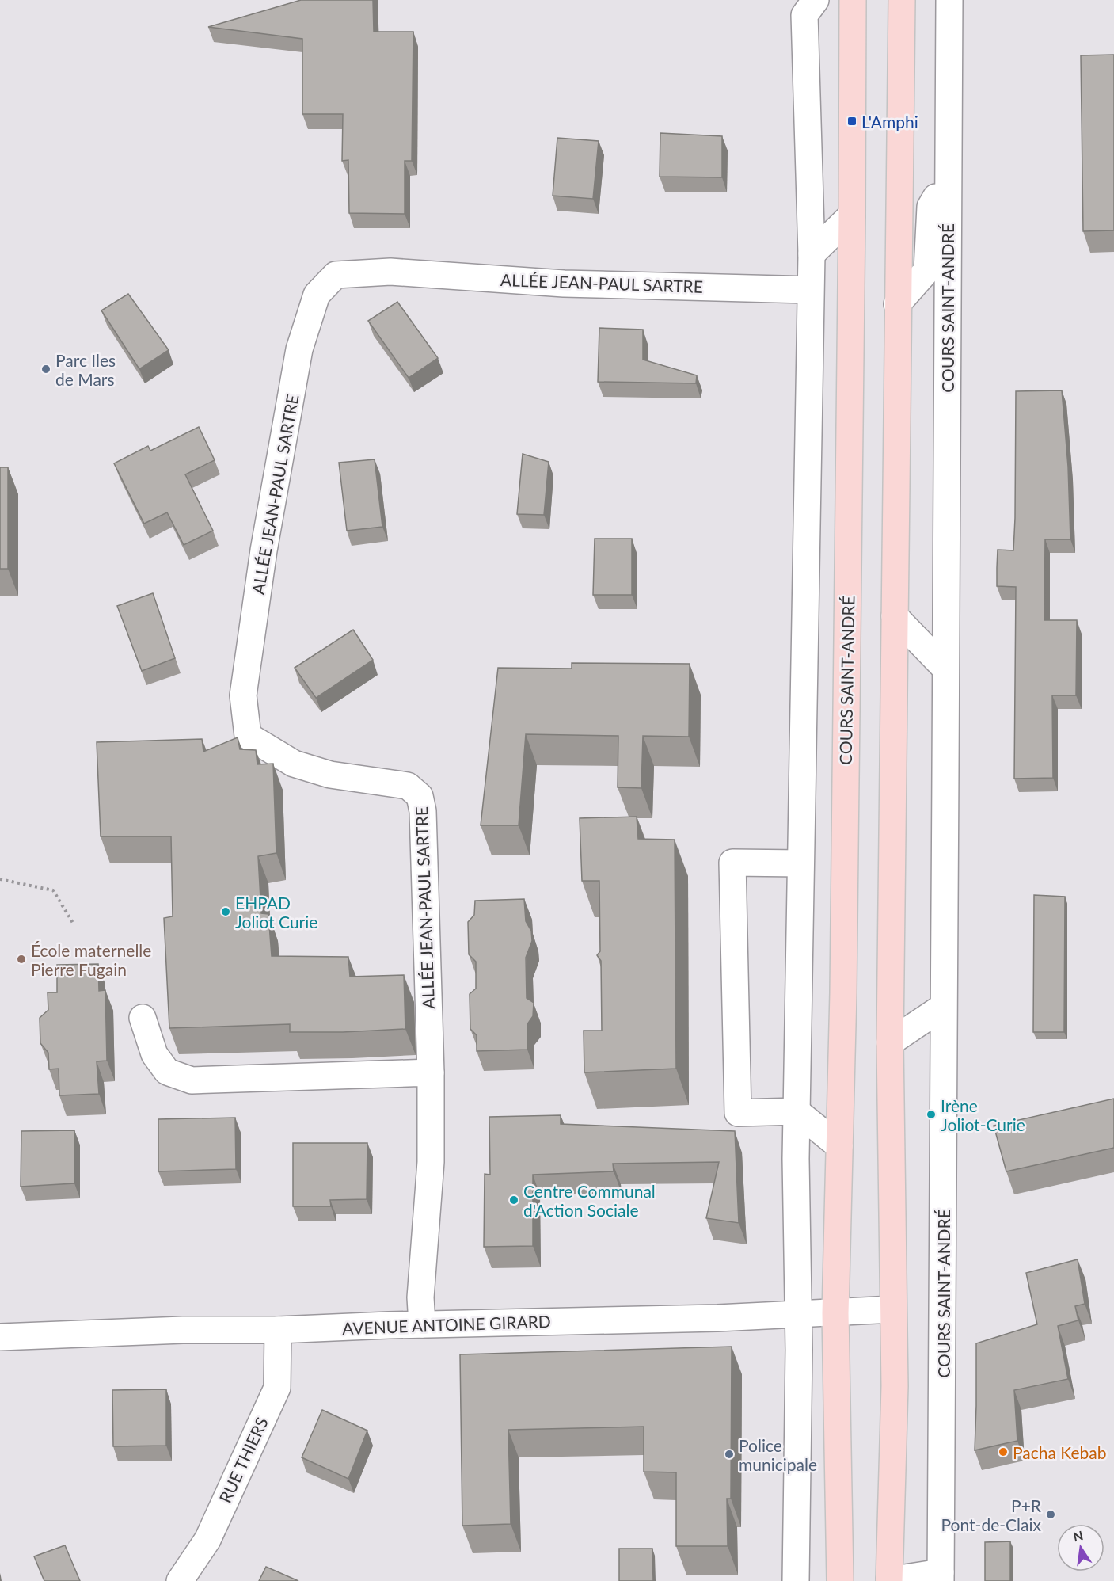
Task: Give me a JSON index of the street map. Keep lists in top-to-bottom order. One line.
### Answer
{"streets":{"main road":["COURS SAINT-ANDRÉ"],"street":["ALLÉE JEAN-PAUL SARTRE","AVENUE ANTOINE GIRARD","RUE THIERS"]},"crossings":[["COURS SAINT-ANDRÉ","AVENUE ANTOINE GIRARD"],["AVENUE ANTOINE GIRARD","RUE THIERS"]],"places":{"transit":["L'Amphi"],"other":["Parc Iles de Mars","EHPAD Joliot Curie","École maternelle Pierre Fugain","Irène Joliot-Curie","Centre Communal d'Action Sociale","Pacha Kebab","Police municipale","P+R Pont-de-Claix"]},"north":"top"}
